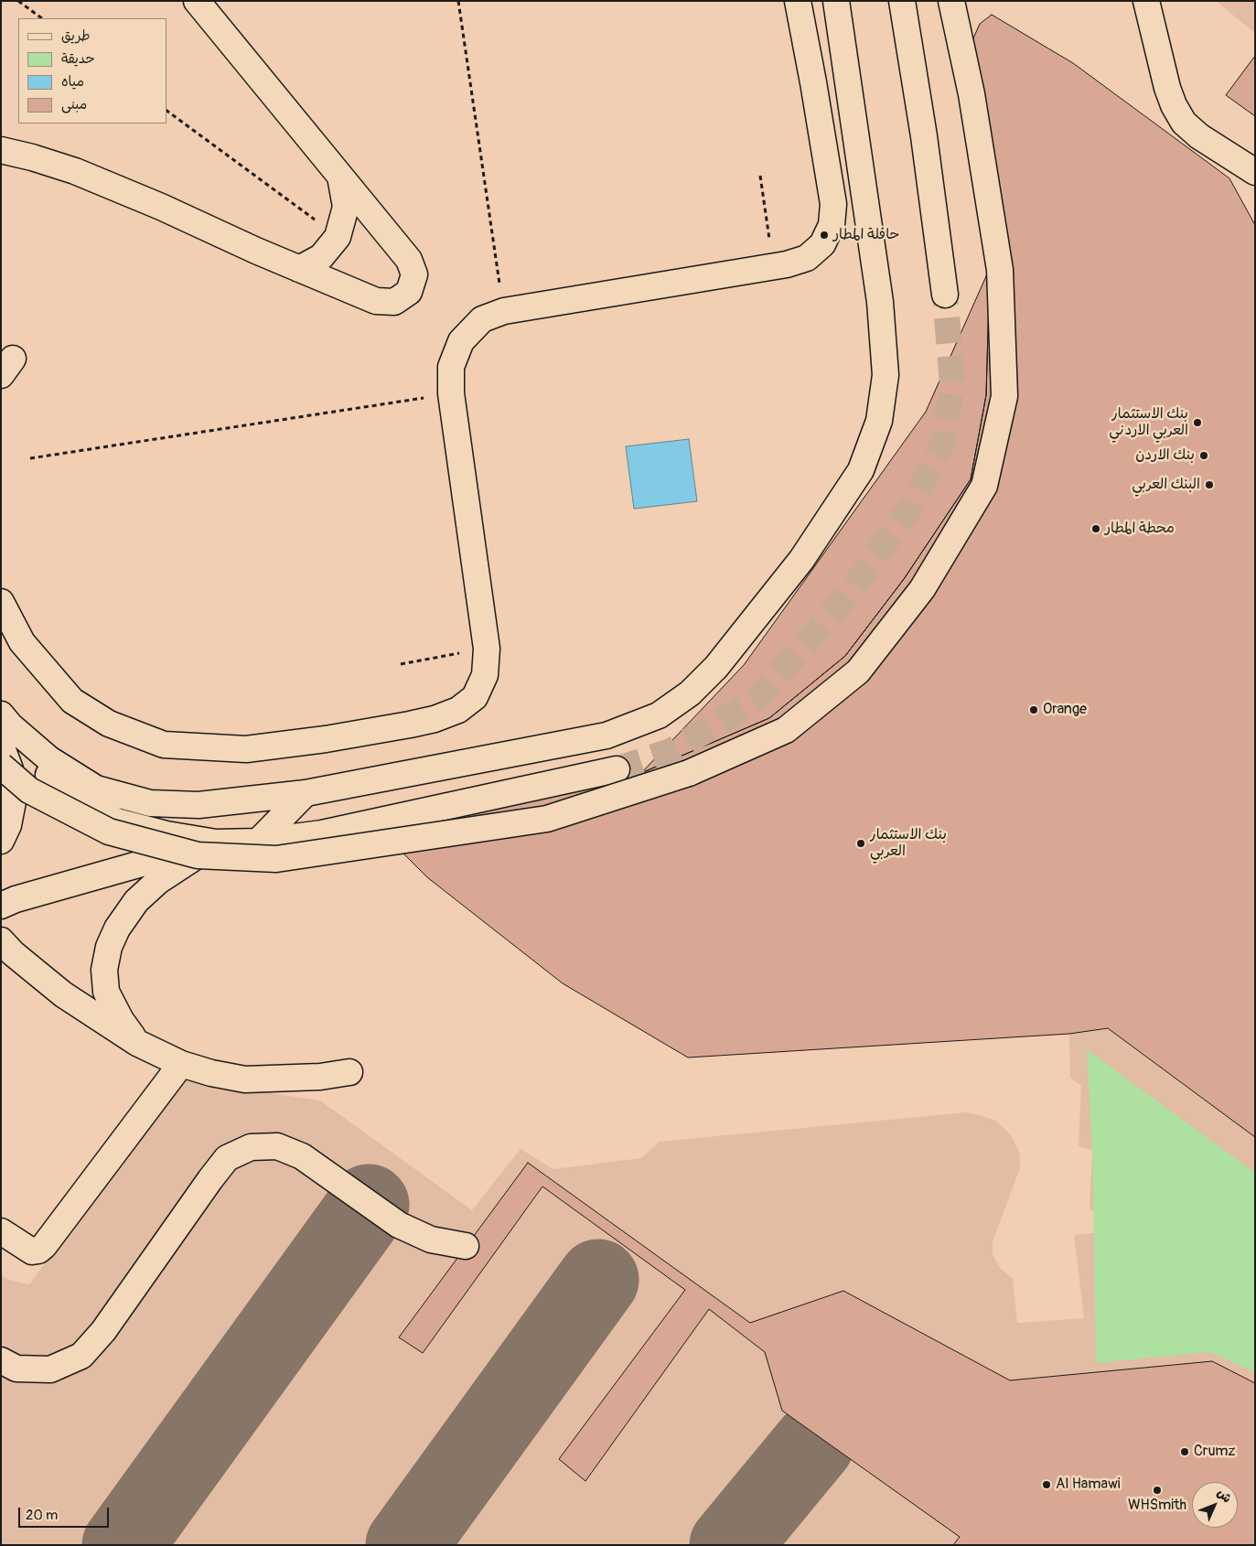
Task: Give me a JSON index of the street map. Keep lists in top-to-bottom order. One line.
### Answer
{"places":["حافلة المطار","بنك الاستثمار العربي الاردني","بنك الاردن","البنك العربي","محطة المطار","Orange","بنك الاستثمار العربي","Crumz","Al Hamawi","WHSmith"],"legend":["طريق","حديقة","مياه","مبنى"],"scale_bar":"20 m","north":"top right"}
